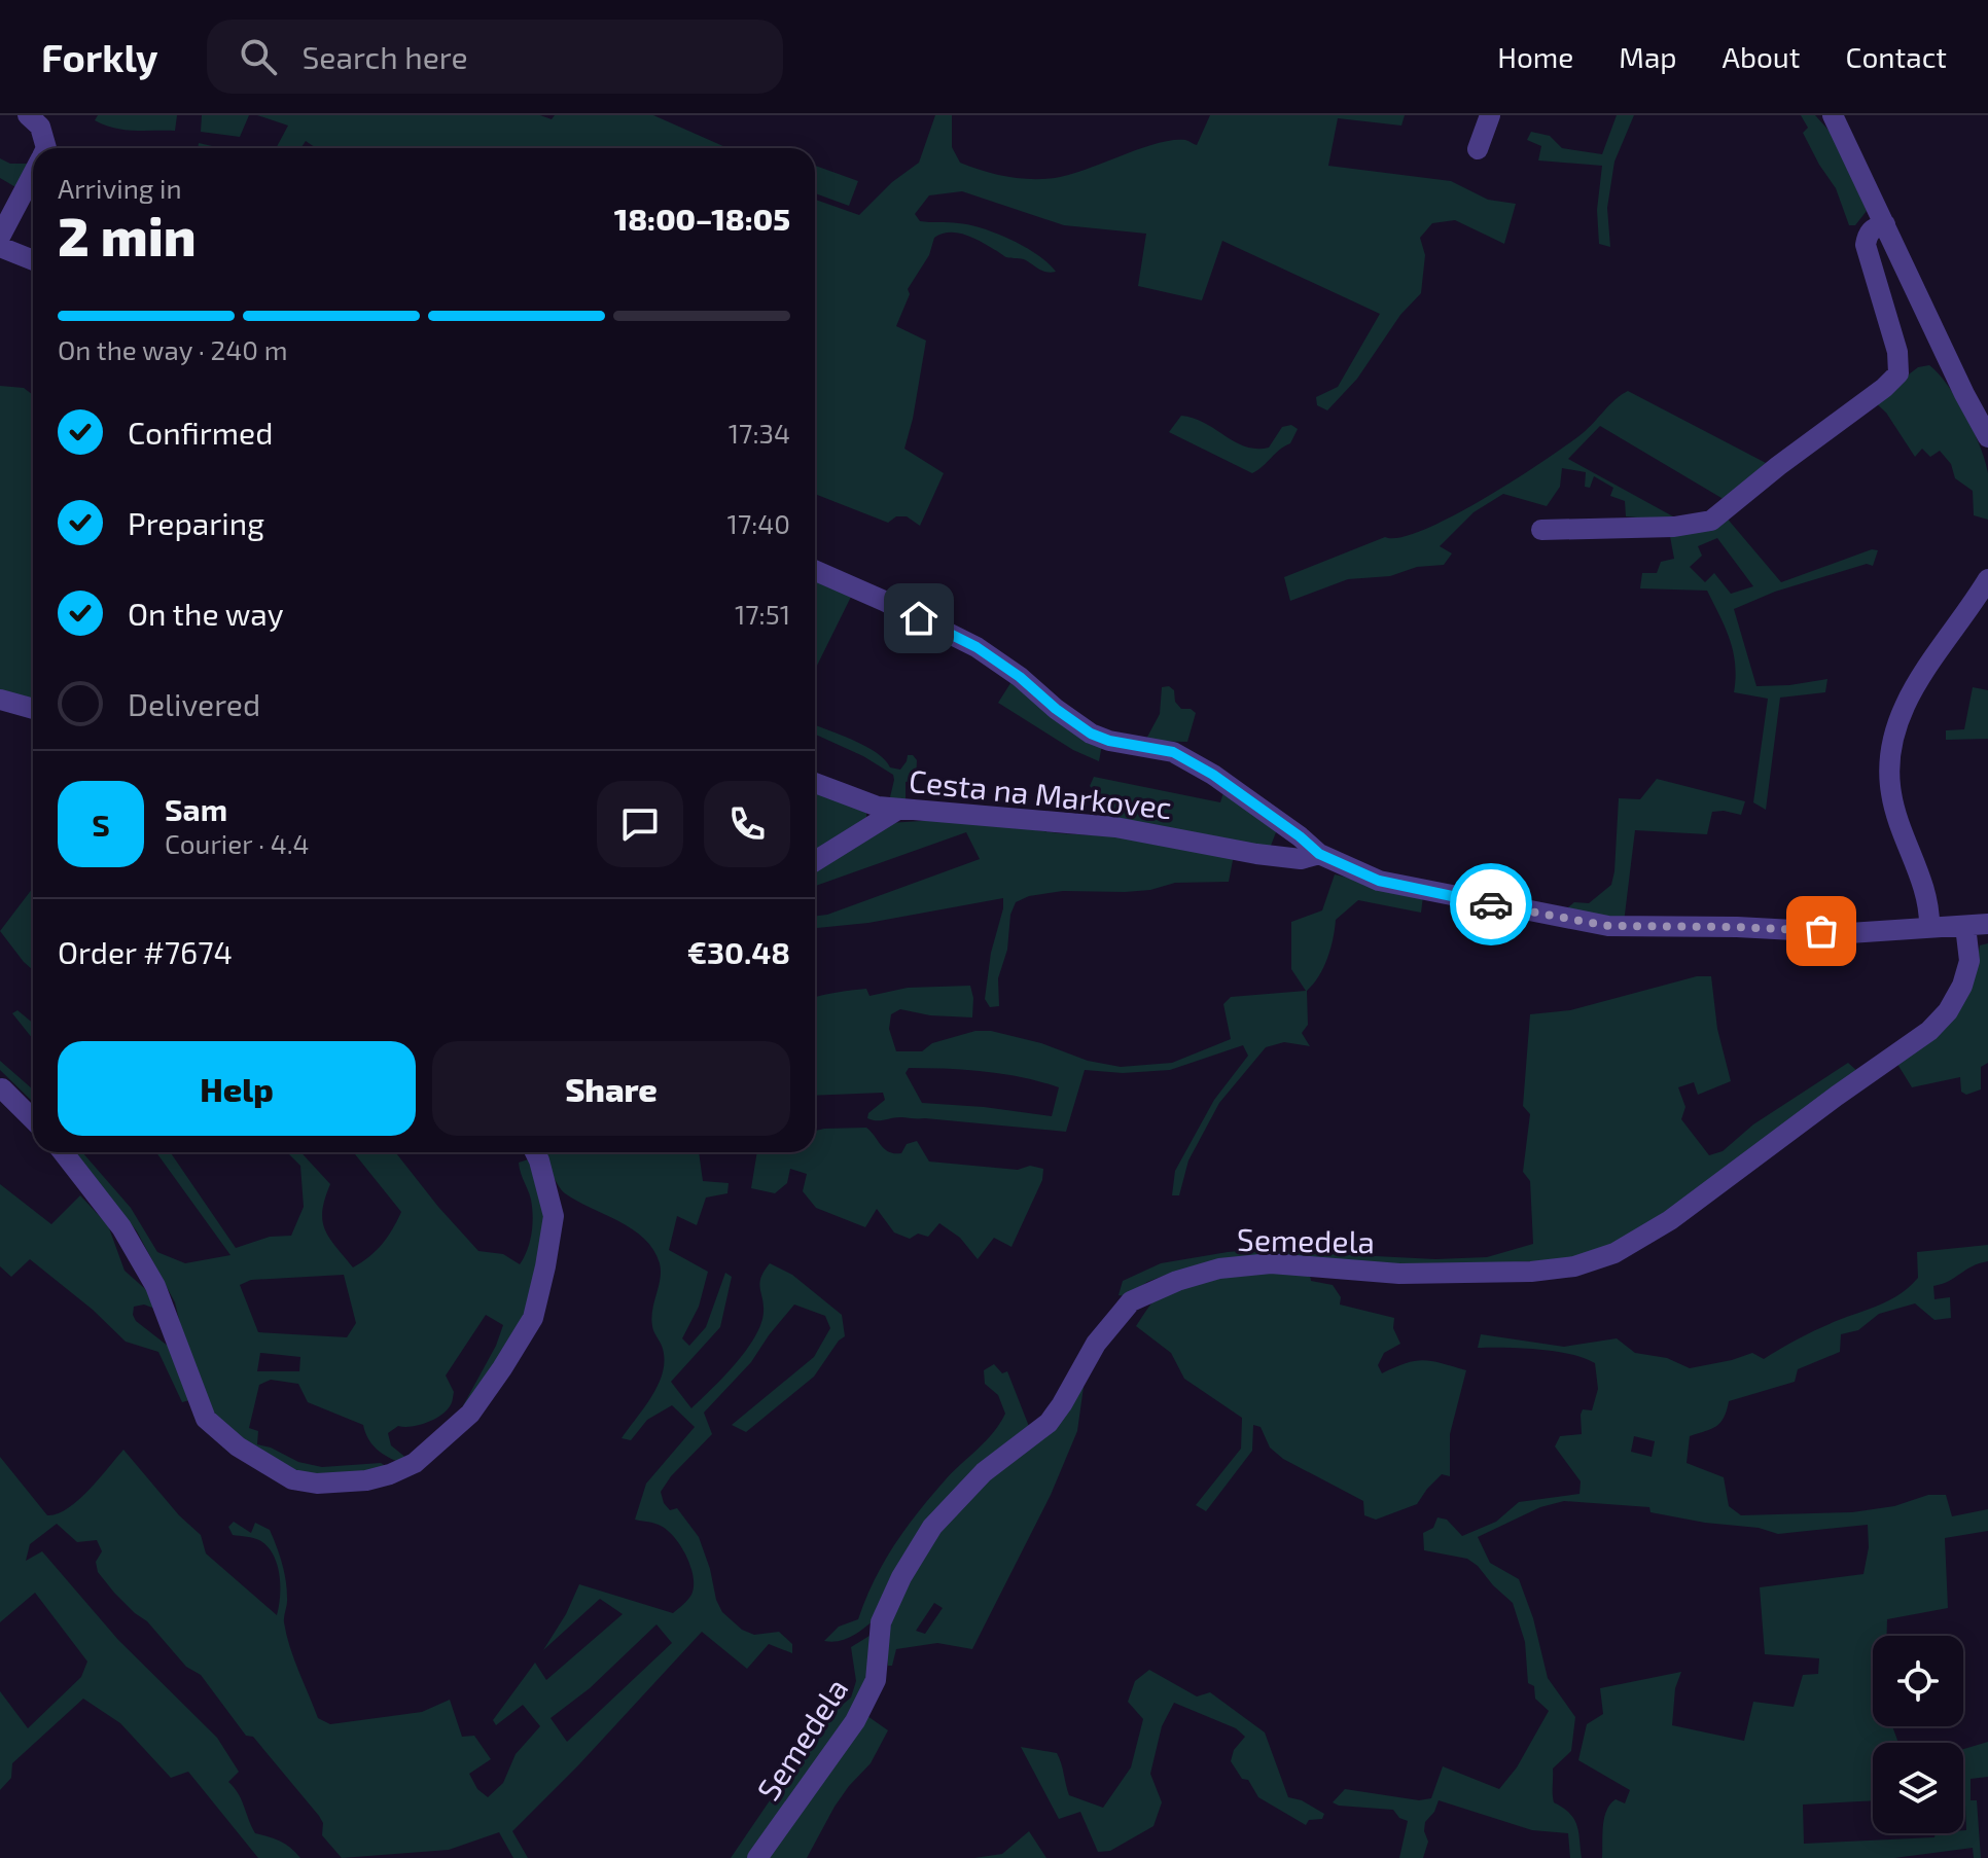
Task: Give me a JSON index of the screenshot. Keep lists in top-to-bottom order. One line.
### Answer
{"streets":{"street":["Cesta na Markovec","Semedela"]},"crossings":[["Cesta na Markovec","Semedela"]],"page":{"header":"Forkly","search":"Search here","nav":["Home","Map","About","Contact"],"heading":["2 min","Arriving in","18:00–18:05"],"panel":["Sam","Courier · 4.4","Order #7674","€30.48"],"bar":"On the way · 240 m","list":[["Confirmed","17:34"],["Preparing","17:40"],["On the way","17:51"],"Delivered"],"round":"S","buttons":["Help","Share"]}}
